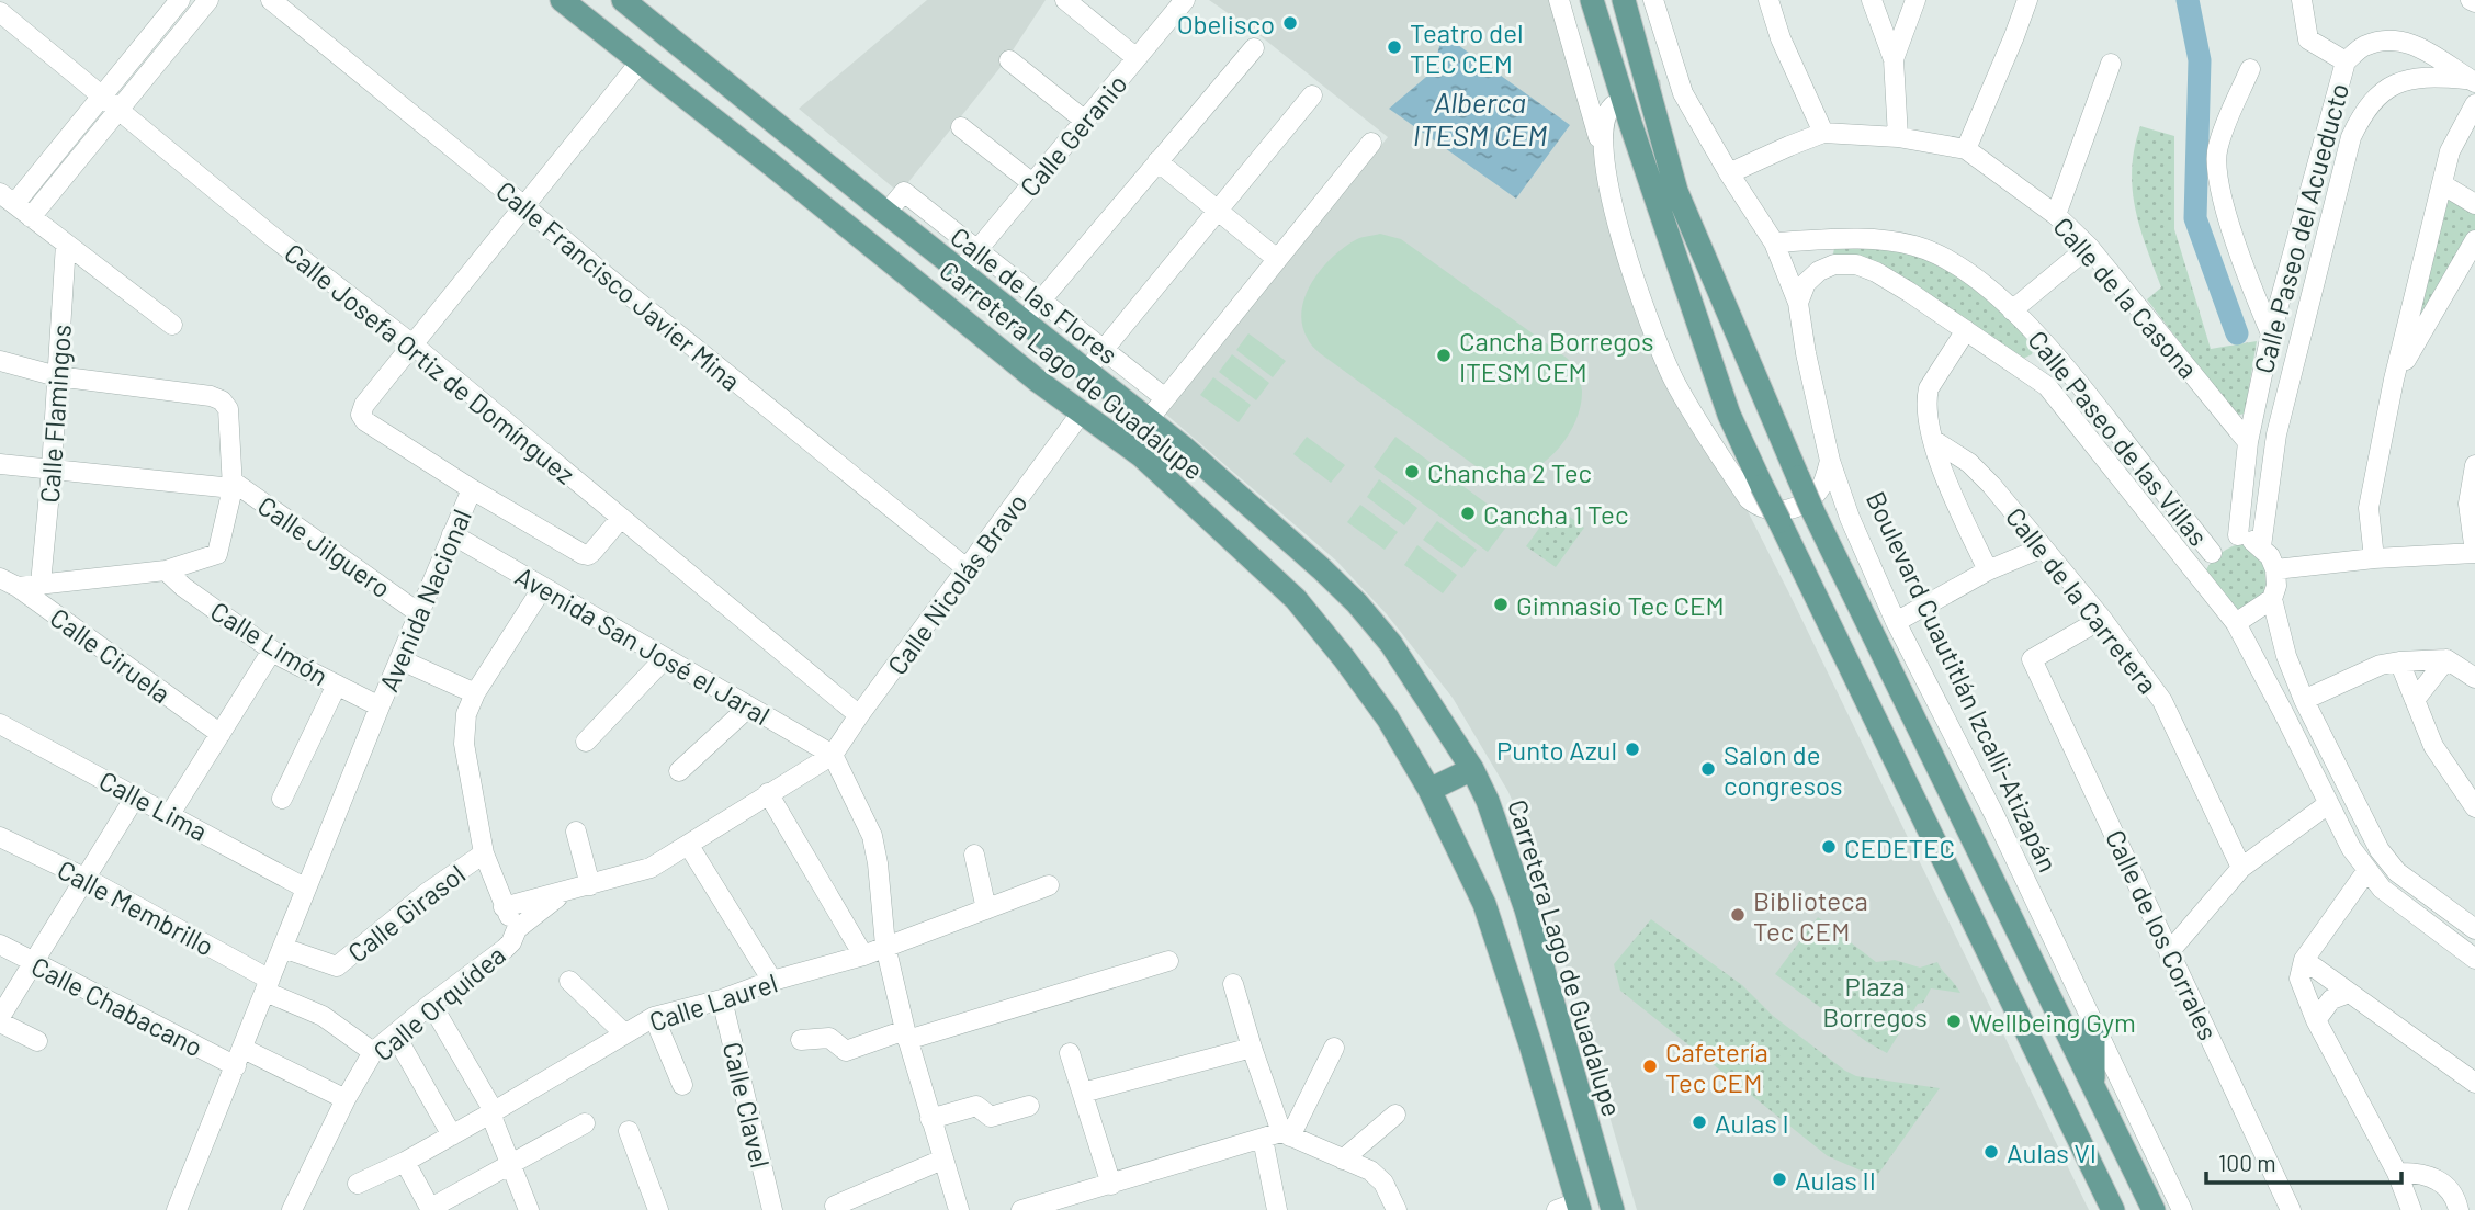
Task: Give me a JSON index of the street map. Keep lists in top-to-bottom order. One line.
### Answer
{"streets":{"main road":["Carretera Lago de Guadalupe","Boulevard Cuautitlán Izcalli-Atizapán"],"street":["Calle Geranio","Calle Paseo del Acueducto","Calle Francisco Javier Mina","Calle de las Flores","Calle de la Casona","Calle Josefa Ortiz de Domínguez","Calle Flamingos","Calle Paseo de las Villas","Calle Jilguero","Calle Nicolás Bravo","Avenida Nacional","Calle de la Carretera","Calle Limón","Avenida San José el Jaral","Calle Ciruela","Calle Lima","Calle Membrillo","Calle Girasol","Calle de los Corrales","Calle Laurel","Calle Orquídea","Calle Chabacano","Calle Clavel"]},"crossings":[["Calle Geranio","Calle de las Flores"],["Calle Geranio","Carretera Lago de Guadalupe"],["Calle Paseo del Acueducto","Calle de la Casona"],["Calle Paseo del Acueducto","Calle Paseo de las Villas"],["Calle Francisco Javier Mina","Calle Nicolás Bravo"],["Calle Francisco Javier Mina","Avenida Nacional"],["Calle de las Flores","Carretera Lago de Guadalupe"],["Calle de la Casona","Boulevard Cuautitlán Izcalli-Atizapán"],["Calle Josefa Ortiz de Domínguez","Calle Nicolás Bravo"],["Calle Josefa Ortiz de Domínguez","Avenida Nacional"],["Carretera Lago de Guadalupe","Calle Nicolás Bravo"],["Carretera Lago de Guadalupe","Avenida Nacional"],["Calle Flamingos","Calle Jilguero"],["Calle Paseo de las Villas","Calle de la Carretera"],["Calle Paseo de las Villas","Boulevard Cuautitlán Izcalli-Atizapán"],["Calle Jilguero","Avenida Nacional"],["Calle Nicolás Bravo","Avenida San José el Jaral"],["Calle Nicolás Bravo","Calle Orquídea"],["Avenida Nacional","Calle Limón"],["Avenida Nacional","Avenida San José el Jaral"],["Avenida Nacional","Calle Lima"],["Avenida Nacional","Calle Membrillo"],["Avenida Nacional","Calle Girasol"],["Avenida Nacional","Calle Chabacano"],["Calle de la Carretera","Calle de los Corrales"],["Avenida San José el Jaral","Calle Orquídea"],["Calle Membrillo","Calle Orquídea"],["Calle Laurel","Calle Clavel"],["Calle Orquídea","Calle Chabacano"]],"water":["Alberca ITESM CEM"],"parks":["Plaza Borregos"],"places":["Obelisco","Teatro del TEC CEM","Cancha Borregos ITESM CEM","Chancha 2 Tec","Cancha 1 Tec","Gimnasio Tec CEM","Punto Azul","Salon de congresos","CEDETEC","Biblioteca Tec CEM","Wellbeing Gym","Cafetería Tec CEM","Aulas I","Aulas VI","Aulas II"],"scale_bar":"100 m"}
